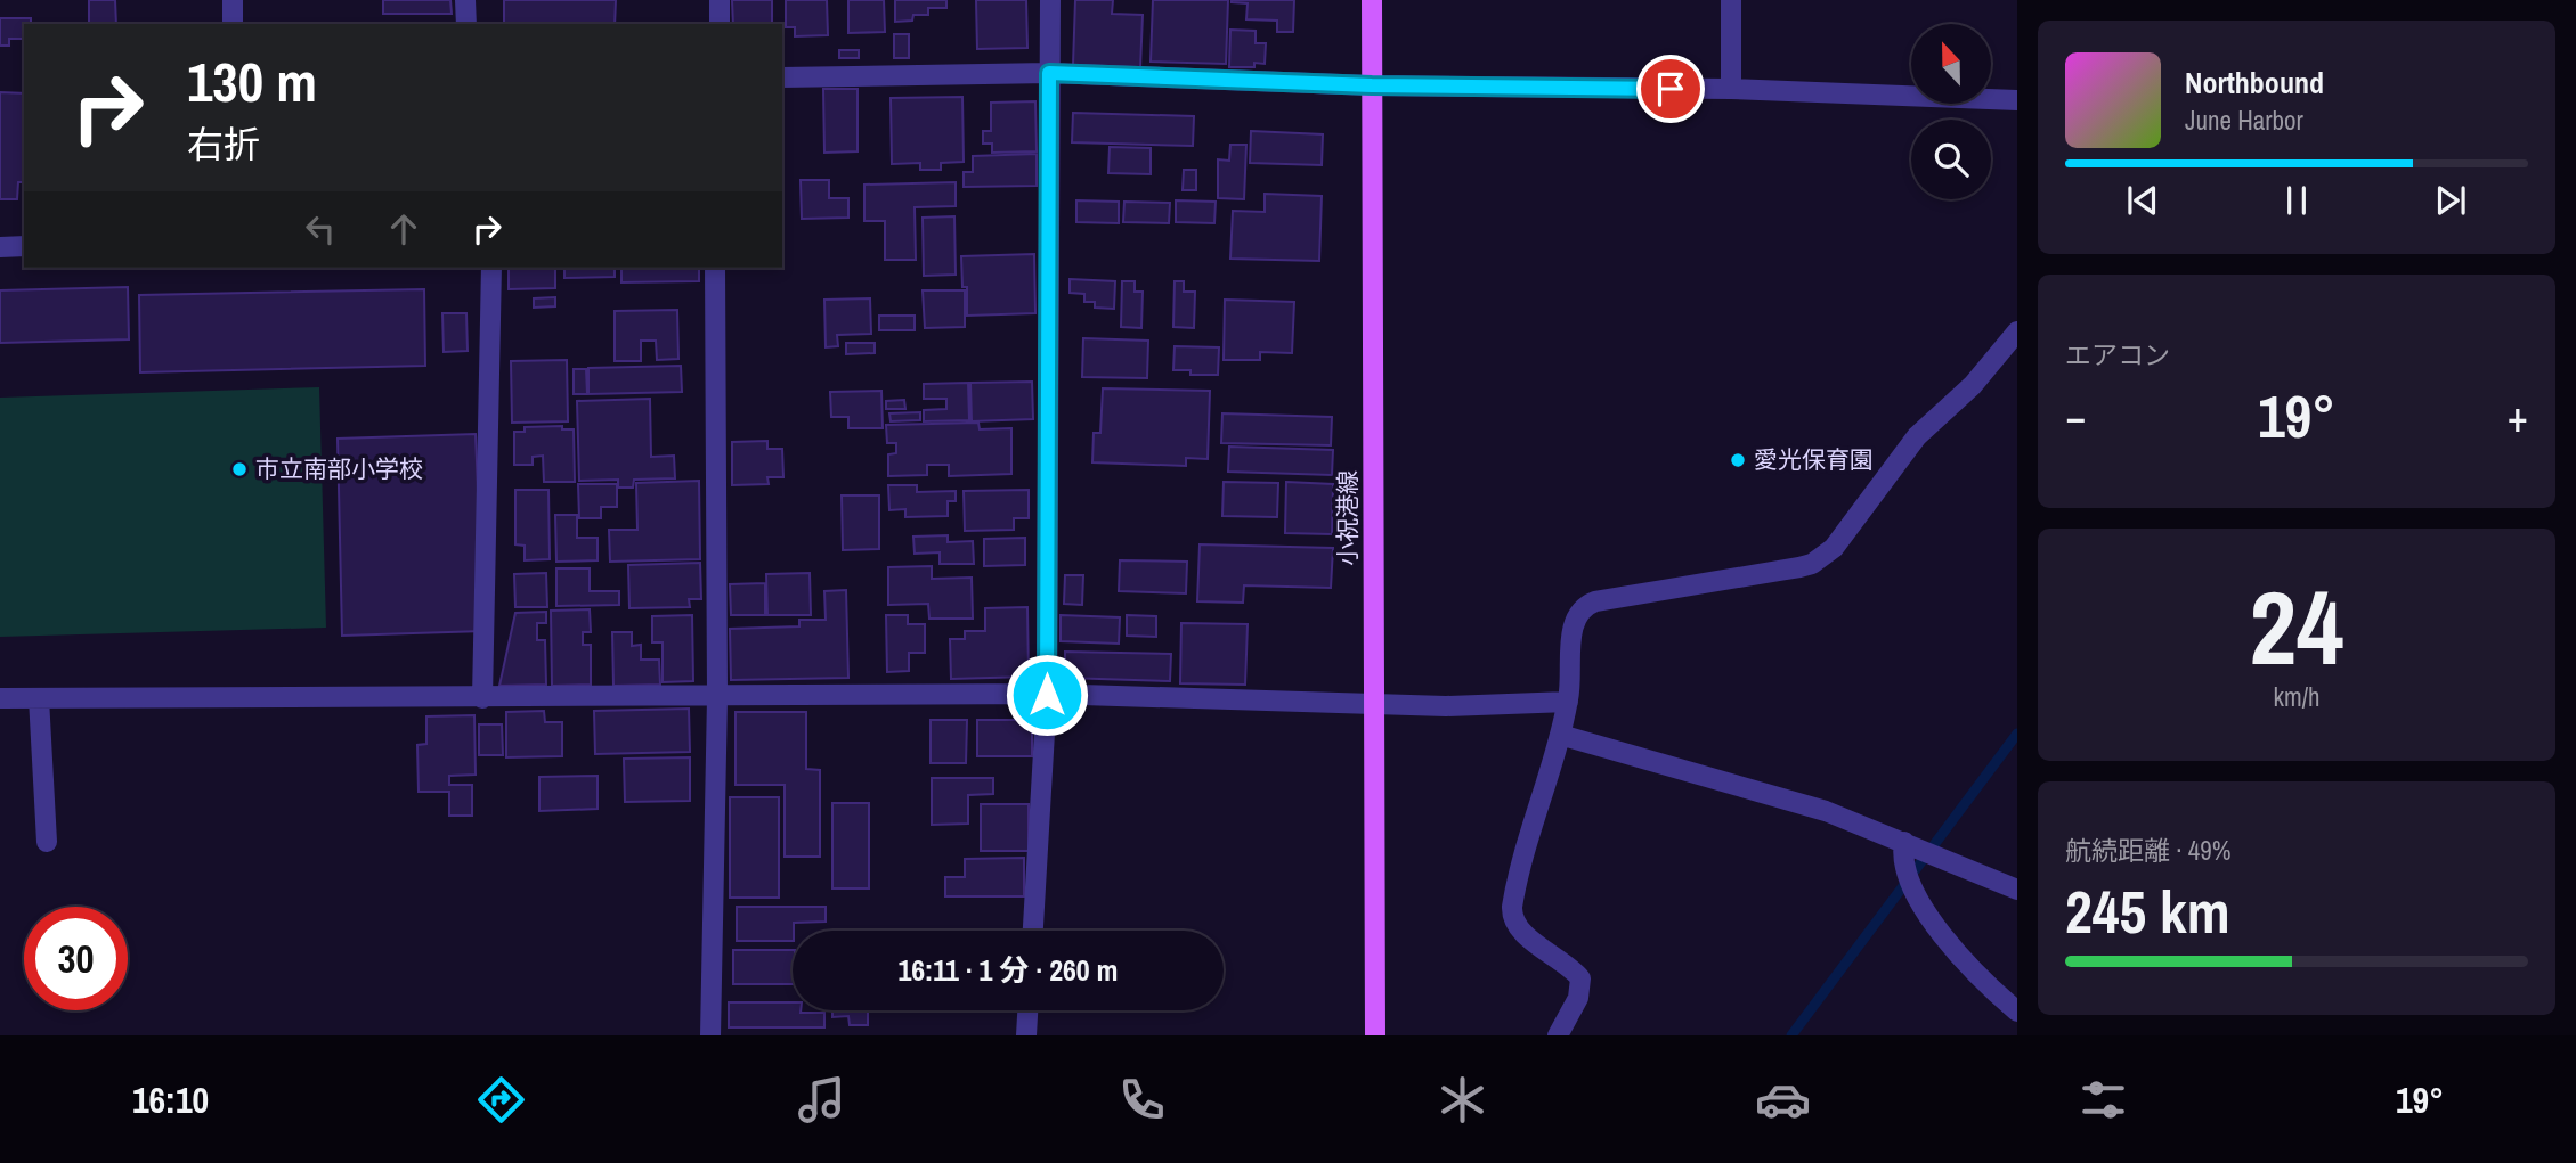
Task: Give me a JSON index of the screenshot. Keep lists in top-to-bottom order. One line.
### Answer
{"streets":{"main road":["小祝港線"]},"places":["愛光保育園","市立南部小学校"],"north":"top","page":{"turn":["130 m","右折"],"song":["Northbound","June Harbor"],"tile":["エアコン",["24","km/h"],["航続距離 · 49%","245 km"]],"heat":["−","19°","+"],"limit":"30","trip":"16:11 · 1 分 · 260 m","tabs":["16:10","19°"]}}
